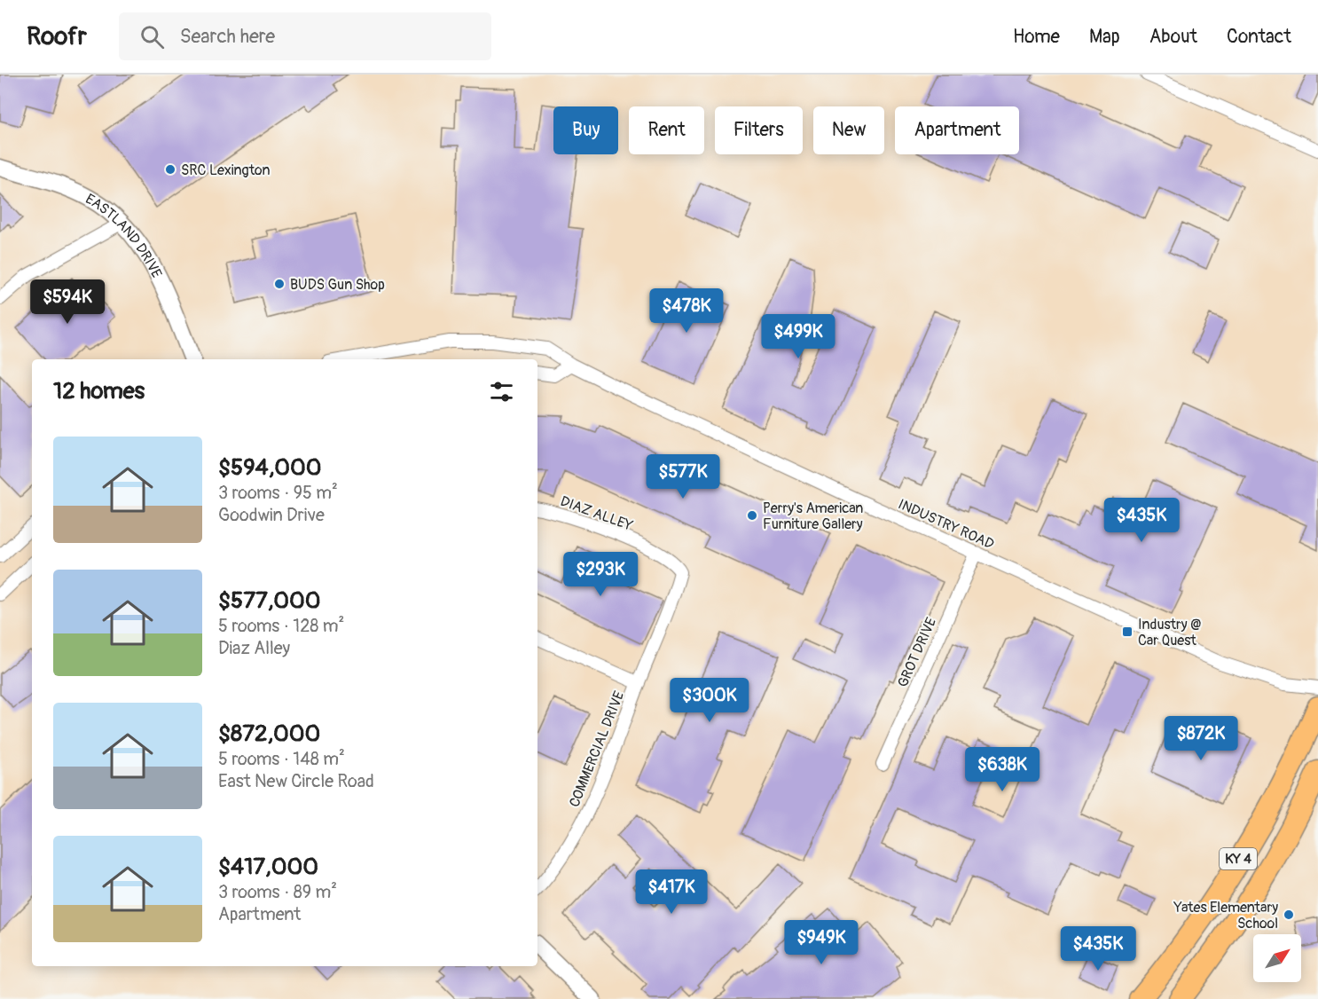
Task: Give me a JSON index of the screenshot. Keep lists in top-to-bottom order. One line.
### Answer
{"streets":{"highway":["KY 4"],"street":["EASTLAND DRIVE","DIAZ ALLEY","INDUSTRY ROAD","GROT DRIVE","COMMERCIAL DRIVE"]},"crossings":[["DIAZ ALLEY","COMMERCIAL DRIVE"],["INDUSTRY ROAD","GROT DRIVE"]],"places":{"other":["SRC Lexington","BUDS Gun Shop","Perry's American Furniture Gallery","Yates Elementary School"],"transit":["Industry @ Car Quest"]},"north":"top right","page":{"header":"Roofr","search":"Search here","nav":["Home","Map","About","Contact"],"chip":["Buy","Rent","Filters","New","Apartment"],"price":["$594K","$478K","$499K","$577K","$435K","$293K","$300K","$872K","$638K","$417K","$949K","$435K"],"heading":"12 homes","list":[{"name":"$594,000","note":"3 rooms · 95 m² · Goodwin Drive"},{"name":"$577,000","note":"5 rooms · 128 m² · Diaz Alley"},{"name":"$872,000","note":"5 rooms · 148 m² · East New Circle Road"},{"name":"$417,000","note":"3 rooms · 89 m² · Apartment"}]}}
